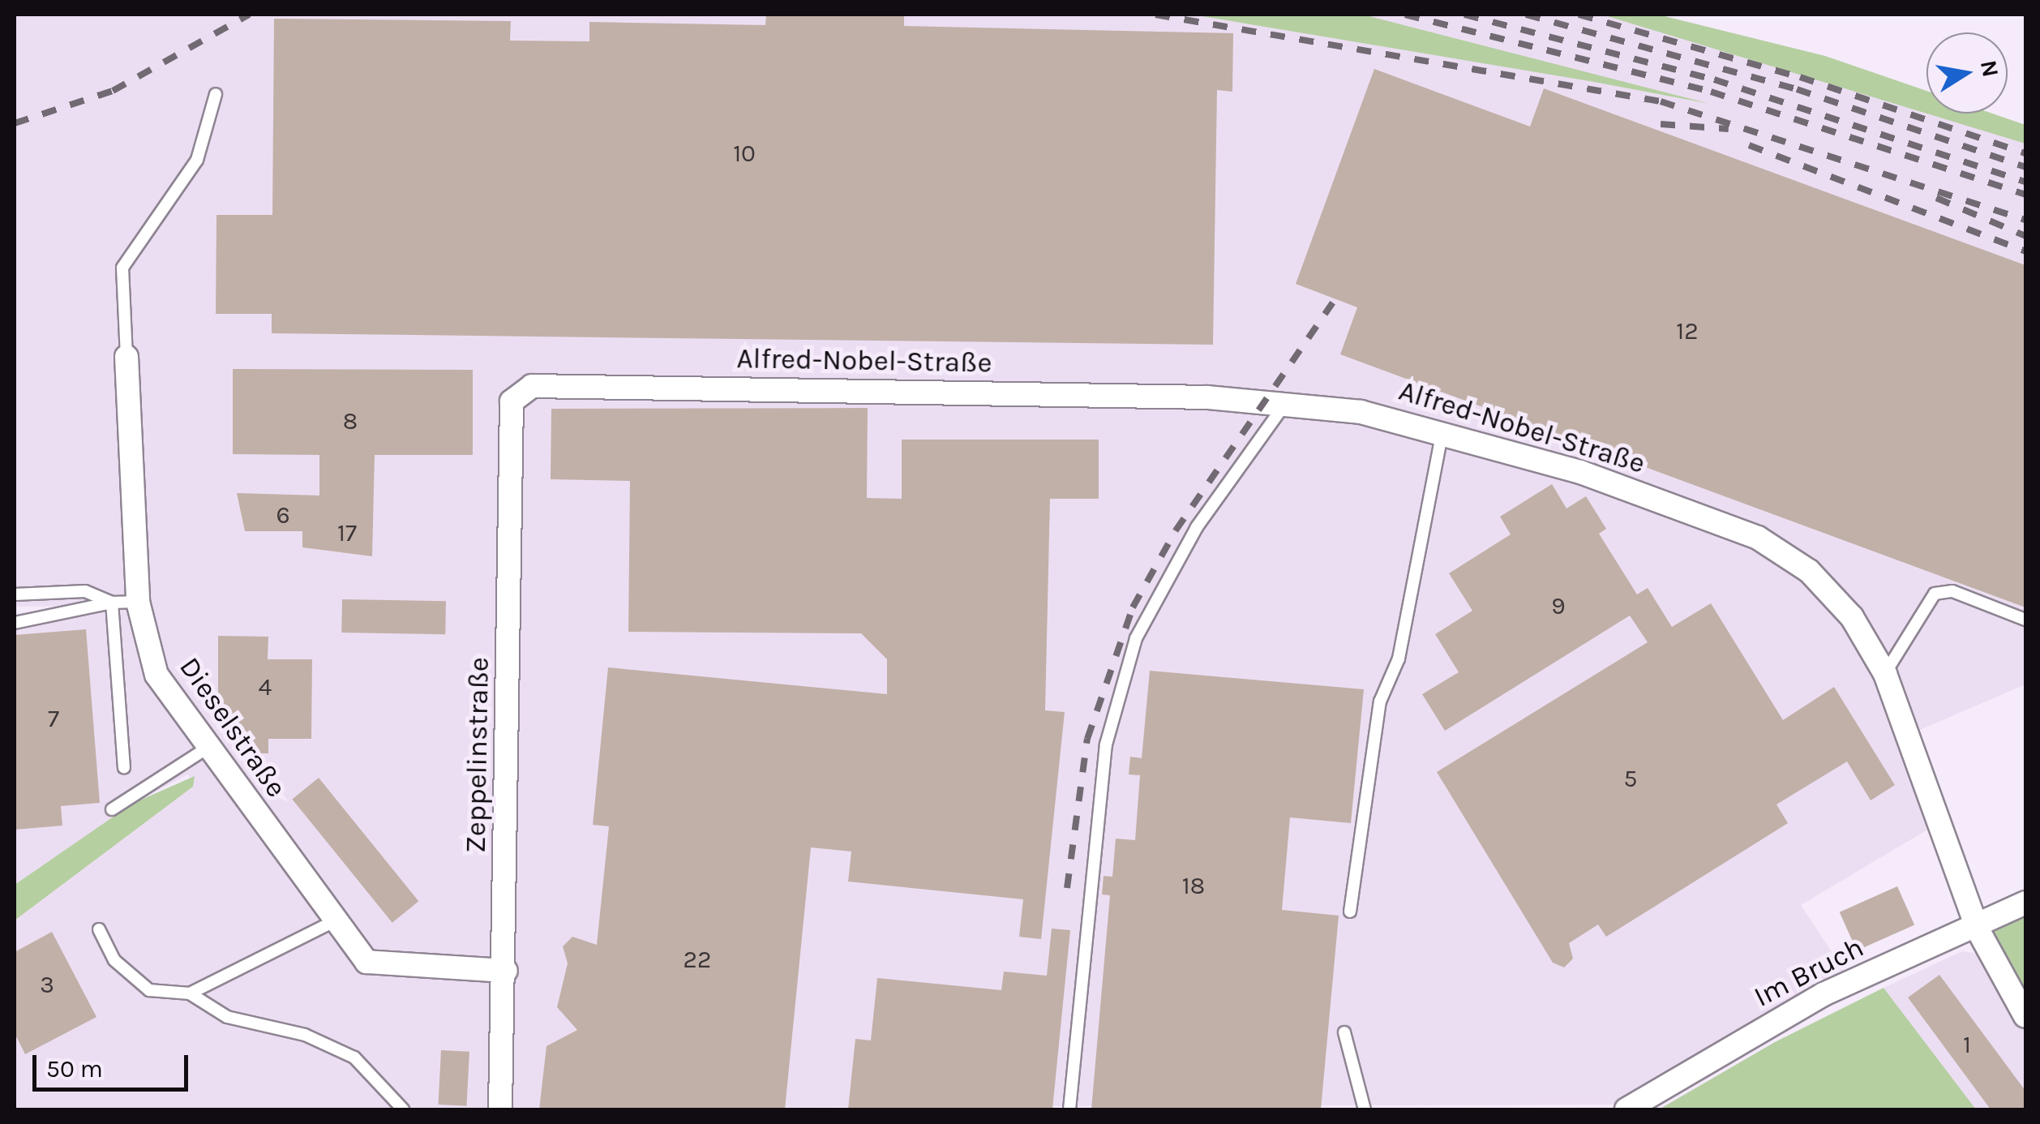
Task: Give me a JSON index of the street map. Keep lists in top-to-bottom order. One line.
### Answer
{"streets":{"street":["Alfred-Nobel-Straße","Dieselstraße","Zeppelinstraße","Im Bruch"]},"crossings":[["Alfred-Nobel-Straße","Zeppelinstraße"],["Alfred-Nobel-Straße","Im Bruch"],["Dieselstraße","Zeppelinstraße"]],"house_numbers":["10","12","8","6","17","9","4","7","5","18","22","3","1"],"scale_bar":"50 m","north":"right"}
